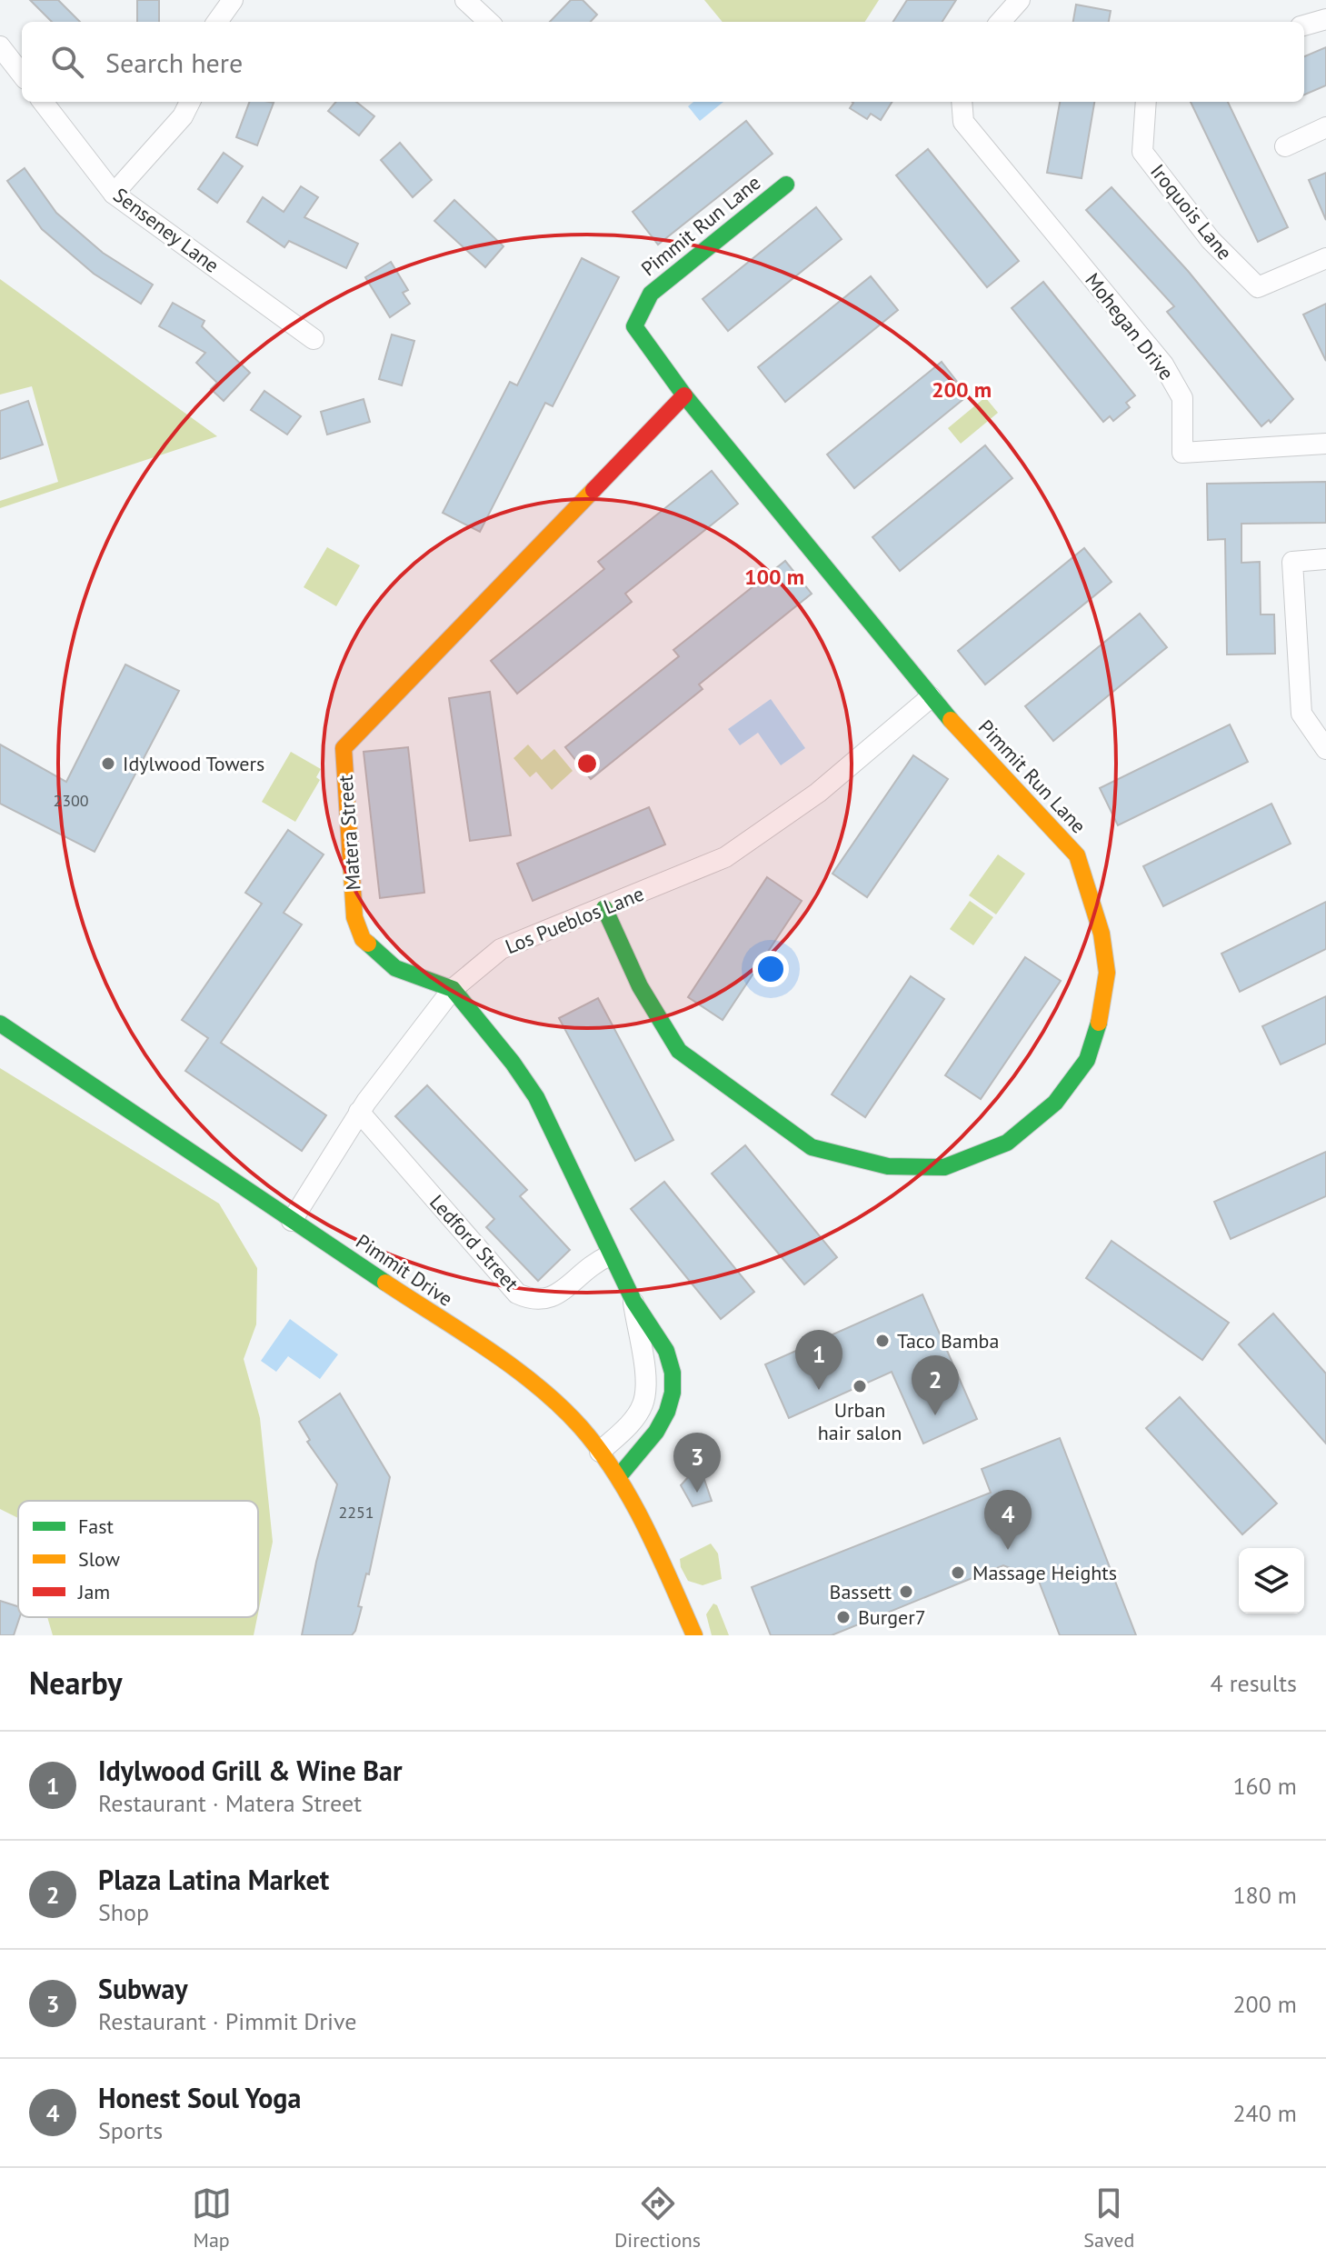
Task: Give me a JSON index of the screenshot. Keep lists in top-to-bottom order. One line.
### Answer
{"streets":{"street":["Iroquois Lane","Pimmit Run Lane","Senseney Lane","Mohegan Drive","Matera Street","Los Pueblos Lane","Ledford Street","Pimmit Drive"]},"crossings":[["Pimmit Run Lane","Matera Street"],["Pimmit Run Lane","Los Pueblos Lane"],["Matera Street","Los Pueblos Lane"],["Los Pueblos Lane","Ledford Street"],["Los Pueblos Lane","Pimmit Drive"]],"places":["Idylwood Towers","Taco Bamba","Urban hair salon","Massage Heights","Bassett","Burger7"],"house_numbers":["2300","2251"],"legend":["Fast","Slow","Jam"],"page":{"search":"Search here","pins":["1","2","3","4"],"heading":["Nearby","4 results"],"list":[{"mark":"1","name":"Idylwood Grill & Wine Bar","note":"Restaurant · Matera Street","value":"160 m"},{"mark":"2","name":"Plaza Latina Market","note":"Shop","value":"180 m"},{"mark":"3","name":"Subway","note":"Restaurant · Pimmit Drive","value":"200 m"},{"mark":"4","name":"Honest Soul Yoga","note":"Sports","value":"240 m"}],"nav":["Map","Directions","Saved"]},"rings":["200 m","100 m"]}
